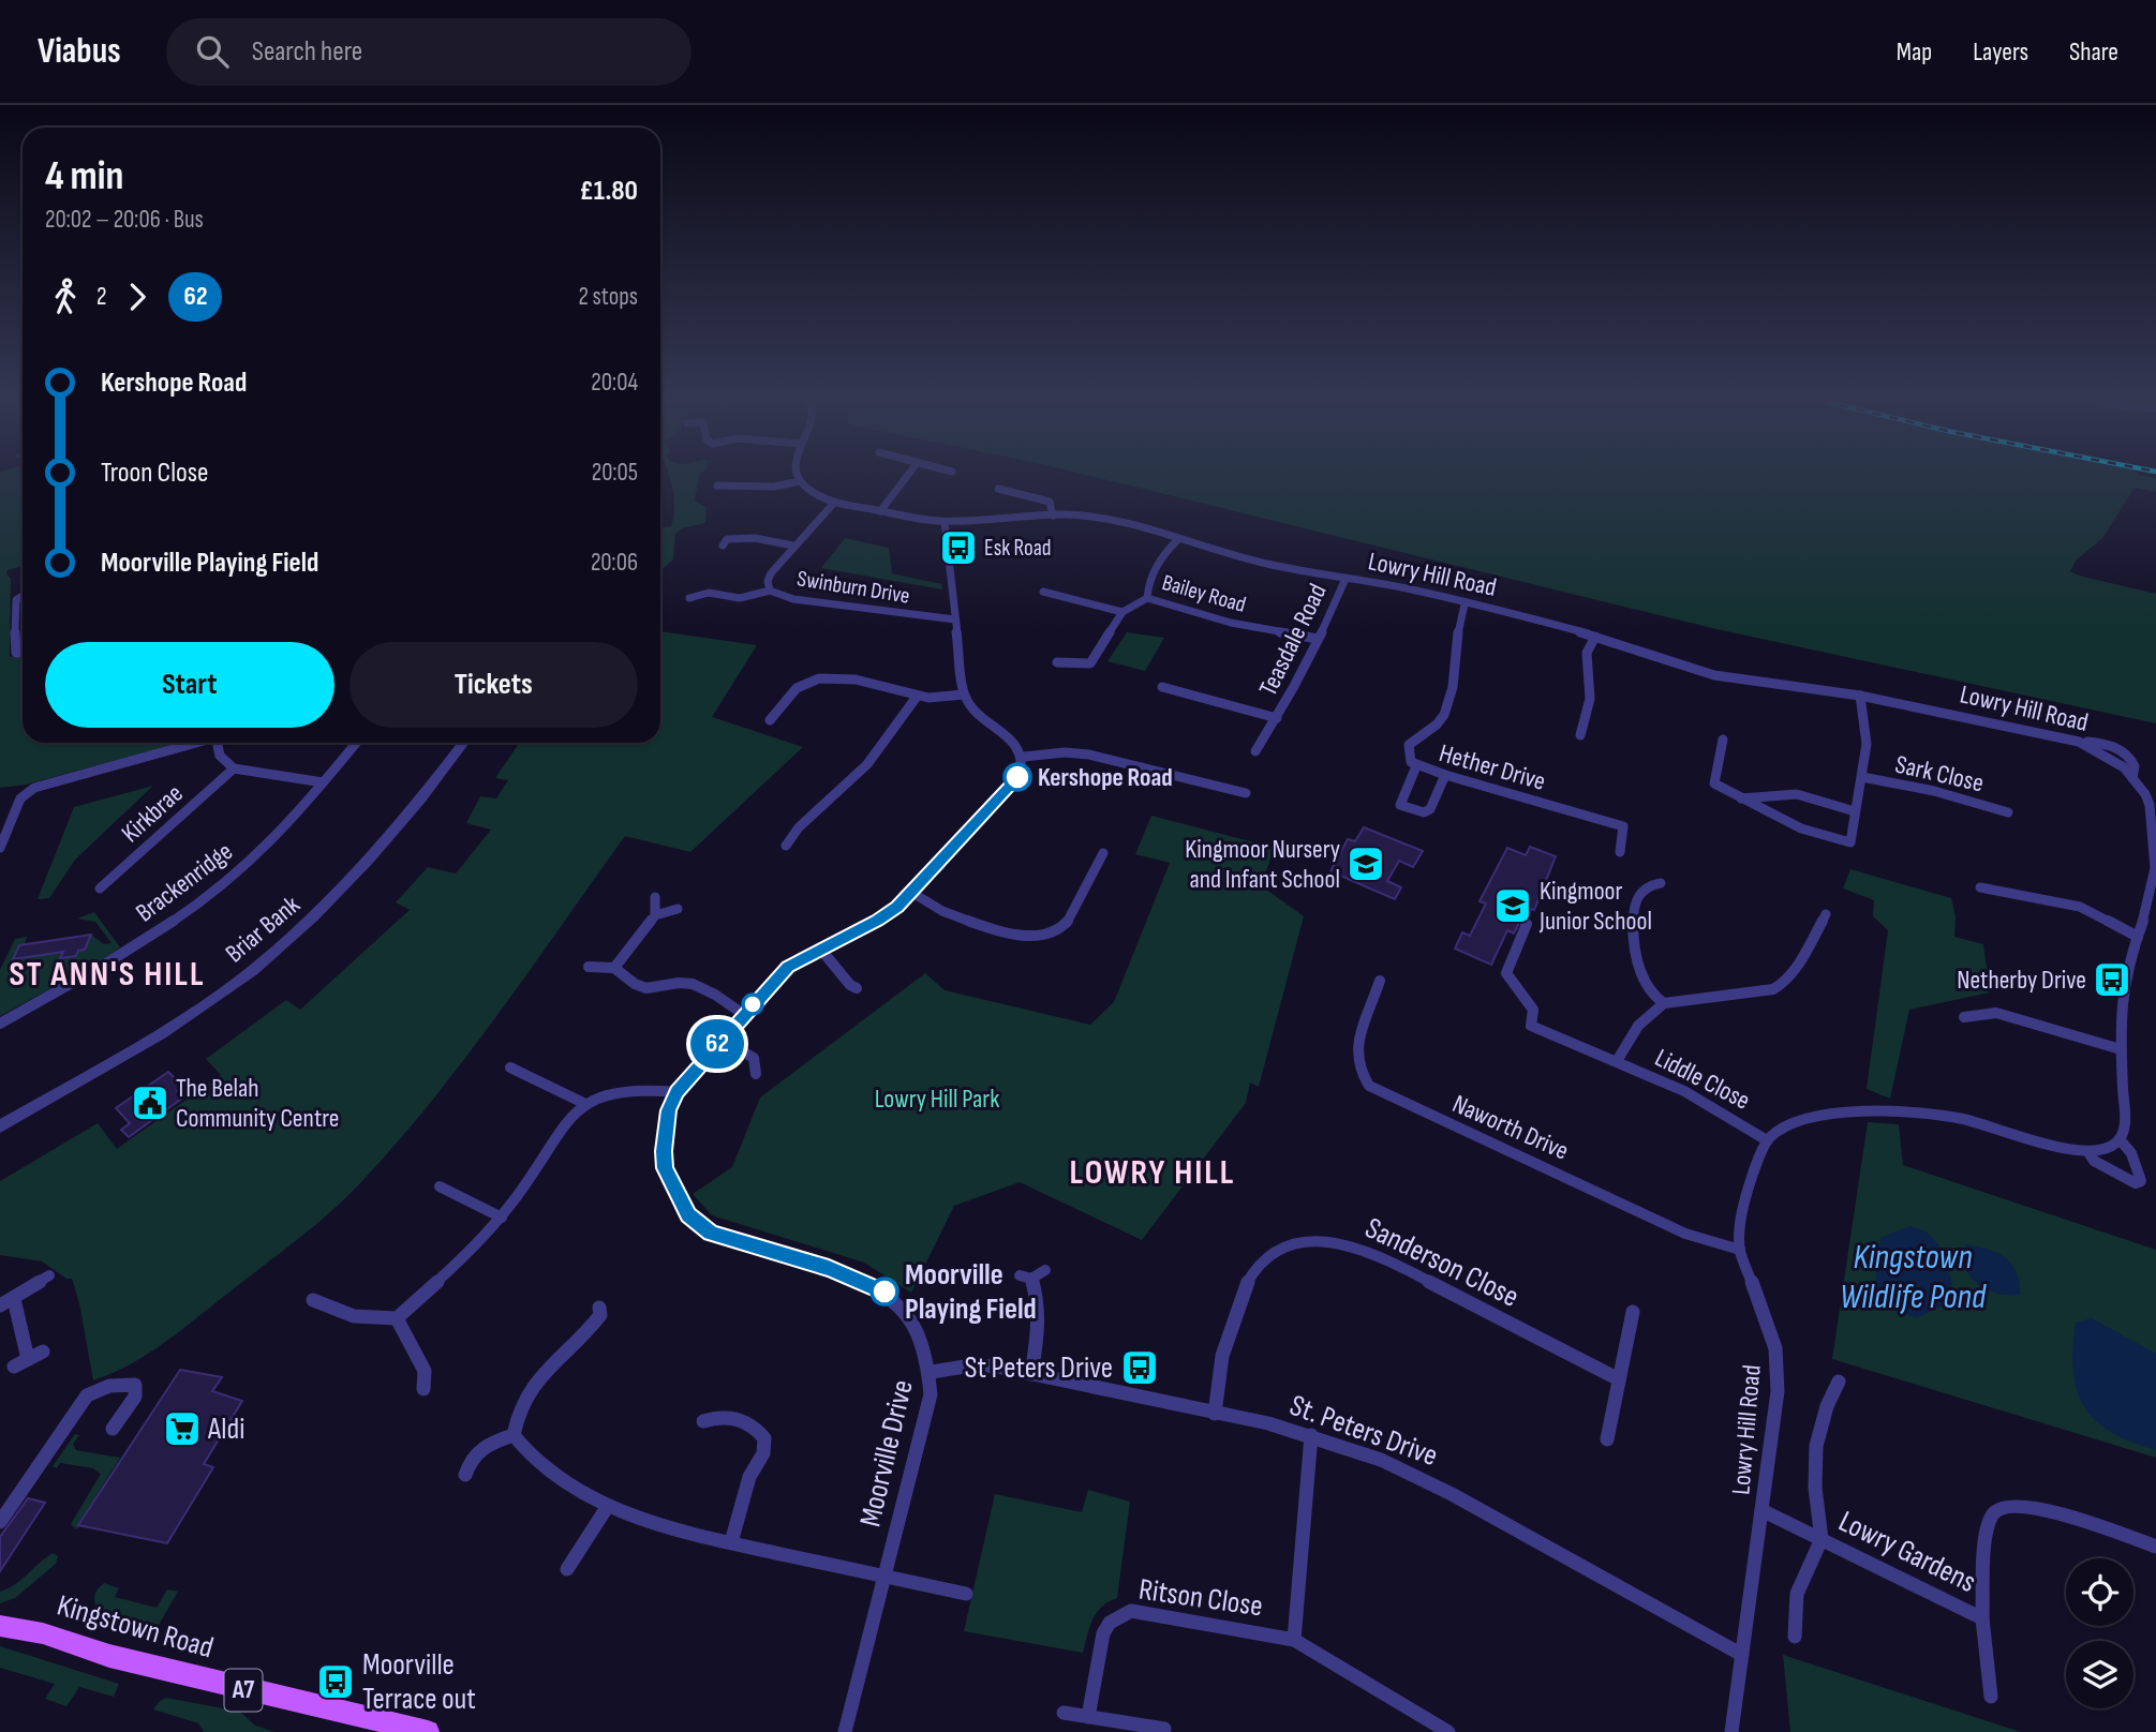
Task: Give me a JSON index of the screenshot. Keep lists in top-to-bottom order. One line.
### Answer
{"streets":{"main road":["Kingstown Road","A7"],"street":["Lowry Hill Road","Swinburn Drive","Bailey Road","Teasdale Road","Hether Drive","Sark Close","Kirkbrae","Brackenridge","Briar Bank","Liddle Close","Naworth Drive","Sanderson Close","St. Peters Drive","Moorville Drive","Lowry Gardens","Ritson Close"]},"crossings":[["Lowry Hill Road","Swinburn Drive"],["Lowry Hill Road","Bailey Road"],["Lowry Hill Road","Teasdale Road"],["Lowry Hill Road","Hether Drive"],["Lowry Hill Road","Sark Close"],["Lowry Hill Road","Liddle Close"],["Lowry Hill Road","Naworth Drive"],["Lowry Hill Road","St. Peters Drive"],["Lowry Hill Road","Lowry Gardens"],["Bailey Road","Teasdale Road"],["Sanderson Close","St. Peters Drive"],["St. Peters Drive","Moorville Drive"],["St. Peters Drive","Ritson Close"]],"districts":["ST ANN'S HILL","LOWRY HILL"],"water":["Kingstown Wildlife Pond"],"parks":["Lowry Hill Park"],"places":{"bus stop":["Esk Road","Netherby Drive","St Peters Drive","Moorville Terrace out"],"other":["Kershope Road","Moorville Playing Field"],"school or university":["Kingmoor Nursery and Infant School","Kingmoor Junior School"],"public building":["The Belah Community Centre"],"supermarket":["Aldi"]},"lines":["bus line 62"],"page":{"header":"Viabus","search":"Search here","nav":["Map","Layers","Share"],"on_map":"62","heading":["4 min","20:02 – 20:06 · Bus","£1.80"],"legs":["2","62","2 stops"],"list":[{"name":"Kershope Road","value":"20:04"},{"name":"Troon Close","value":"20:05"},{"name":"Moorville Playing Field","value":"20:06"}],"buttons":["Start","Tickets"]}}
